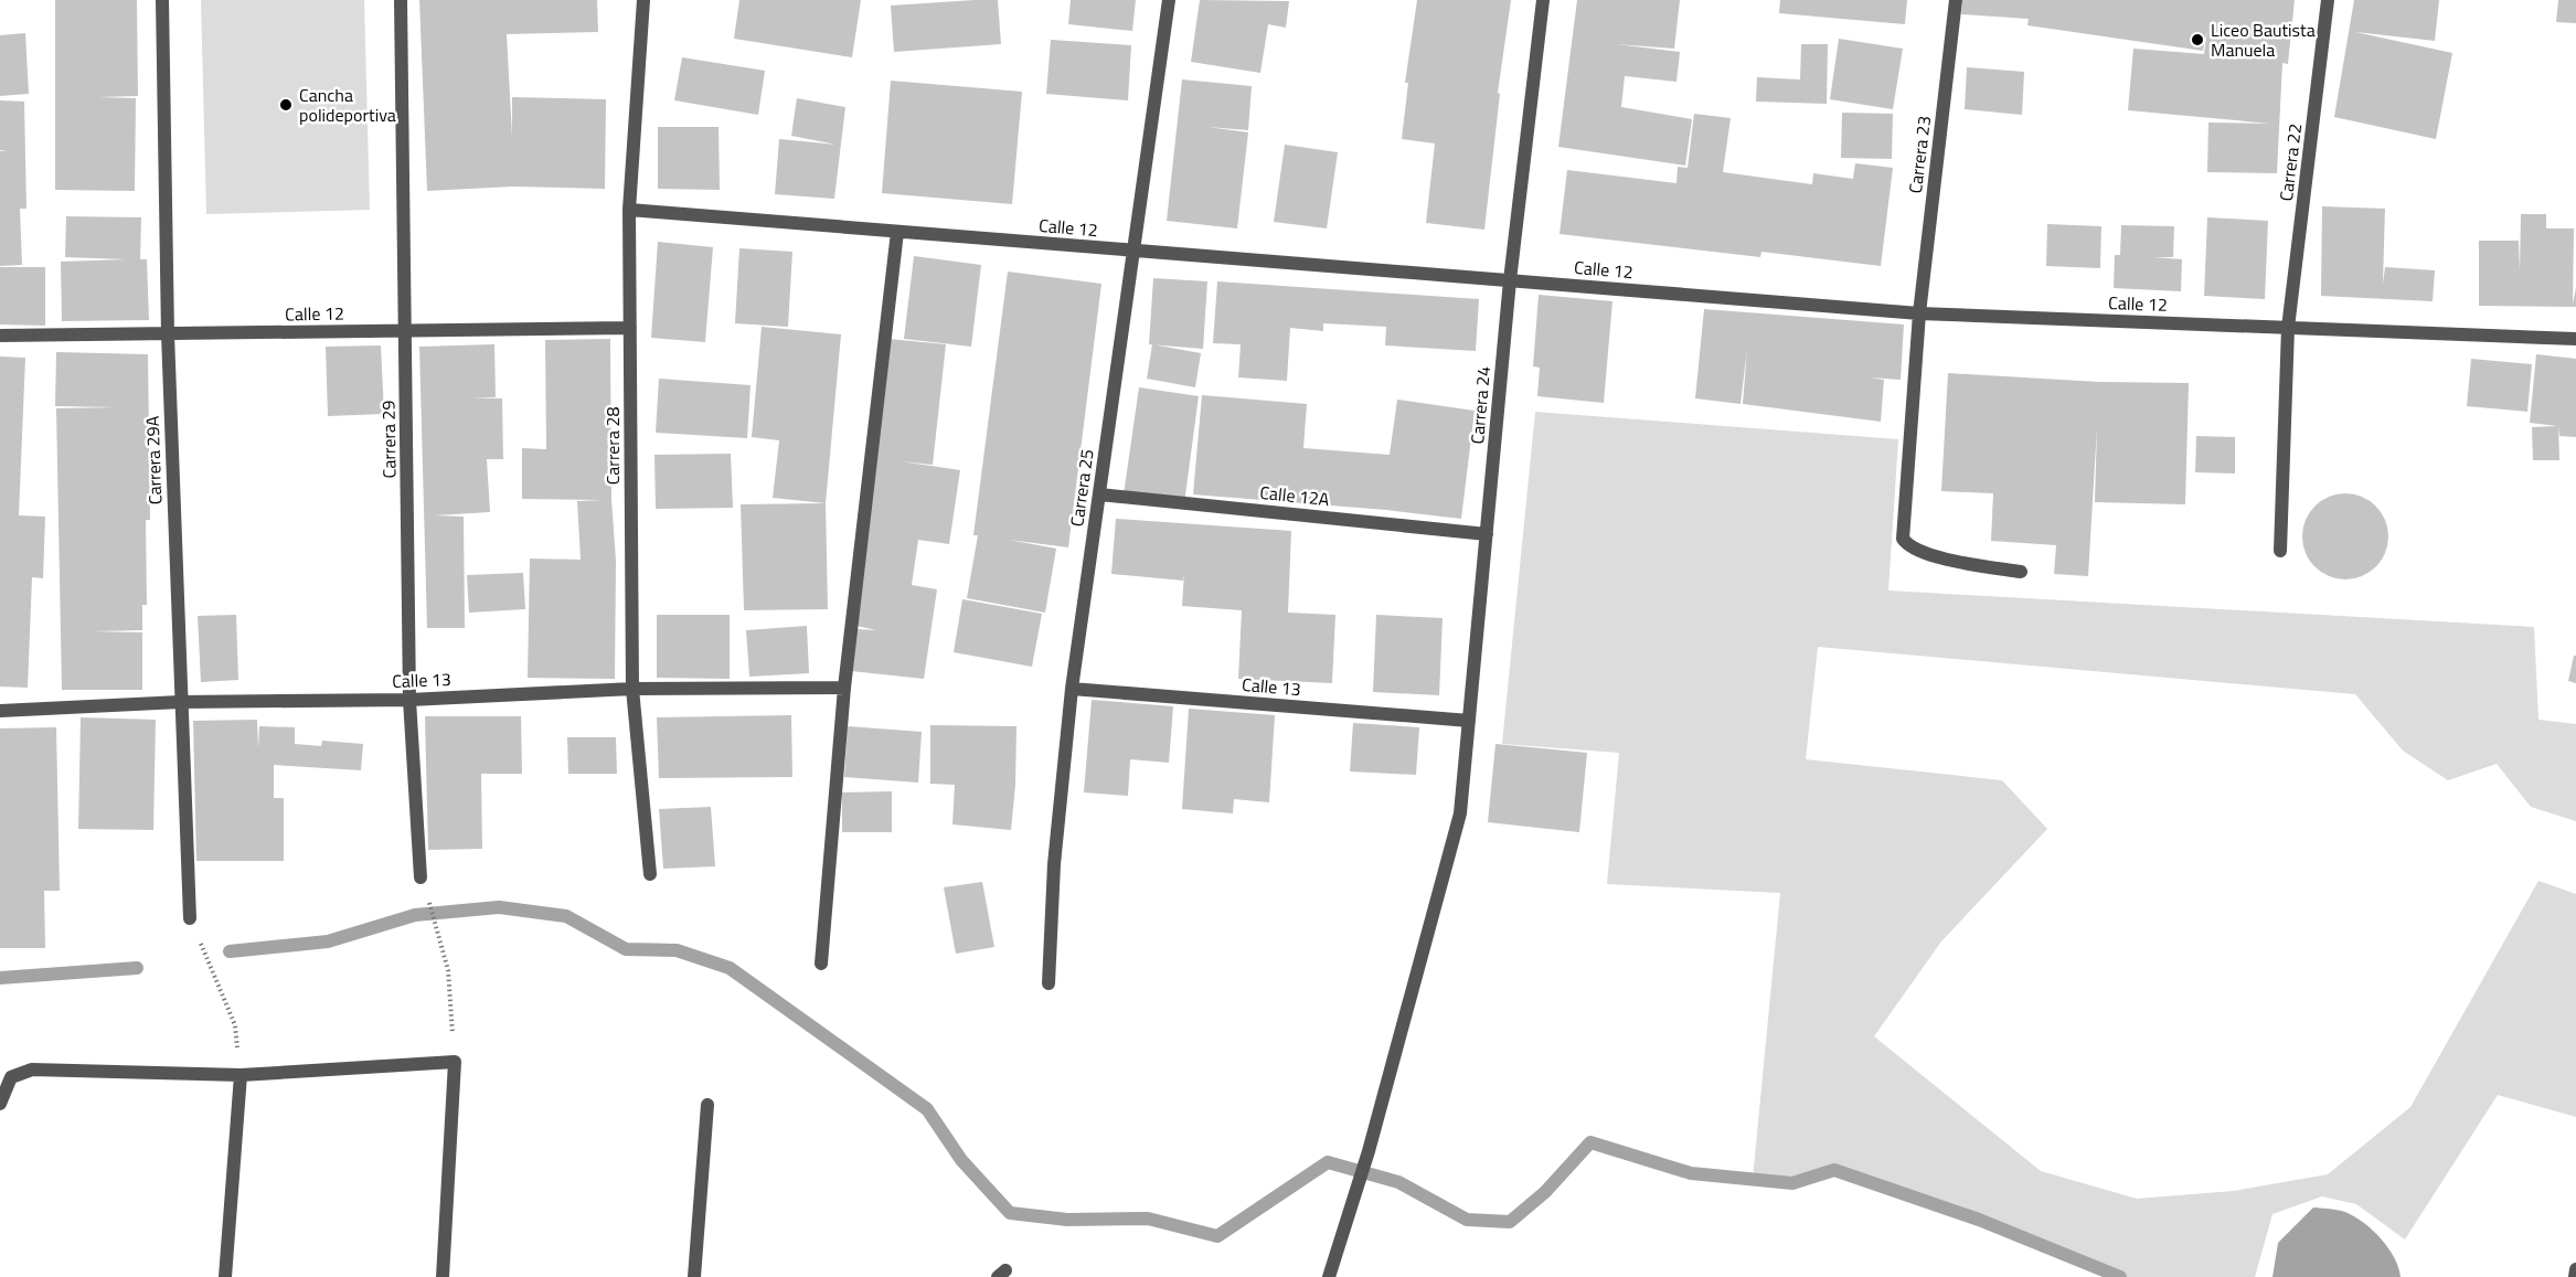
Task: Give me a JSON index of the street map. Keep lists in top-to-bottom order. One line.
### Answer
{"streets":{"street":["Carrera 23","Carrera 22","Calle 12","Carrera 24","Carrera 29","Carrera 28","Carrera 29A","Carrera 25","Calle 12A","Calle 13"]},"crossings":[["Carrera 23","Calle 12"],["Carrera 22","Calle 12"],["Calle 12","Carrera 24"],["Calle 12","Carrera 29"],["Calle 12","Carrera 28"],["Calle 12","Carrera 29A"],["Calle 12","Carrera 25"],["Carrera 24","Calle 12A"],["Carrera 24","Calle 13"],["Carrera 29","Calle 13"],["Carrera 28","Calle 13"],["Carrera 29A","Calle 13"],["Carrera 25","Calle 12A"],["Carrera 25","Calle 13"]],"places":["Liceo Bautista Manuela","Cancha polideportiva"]}
